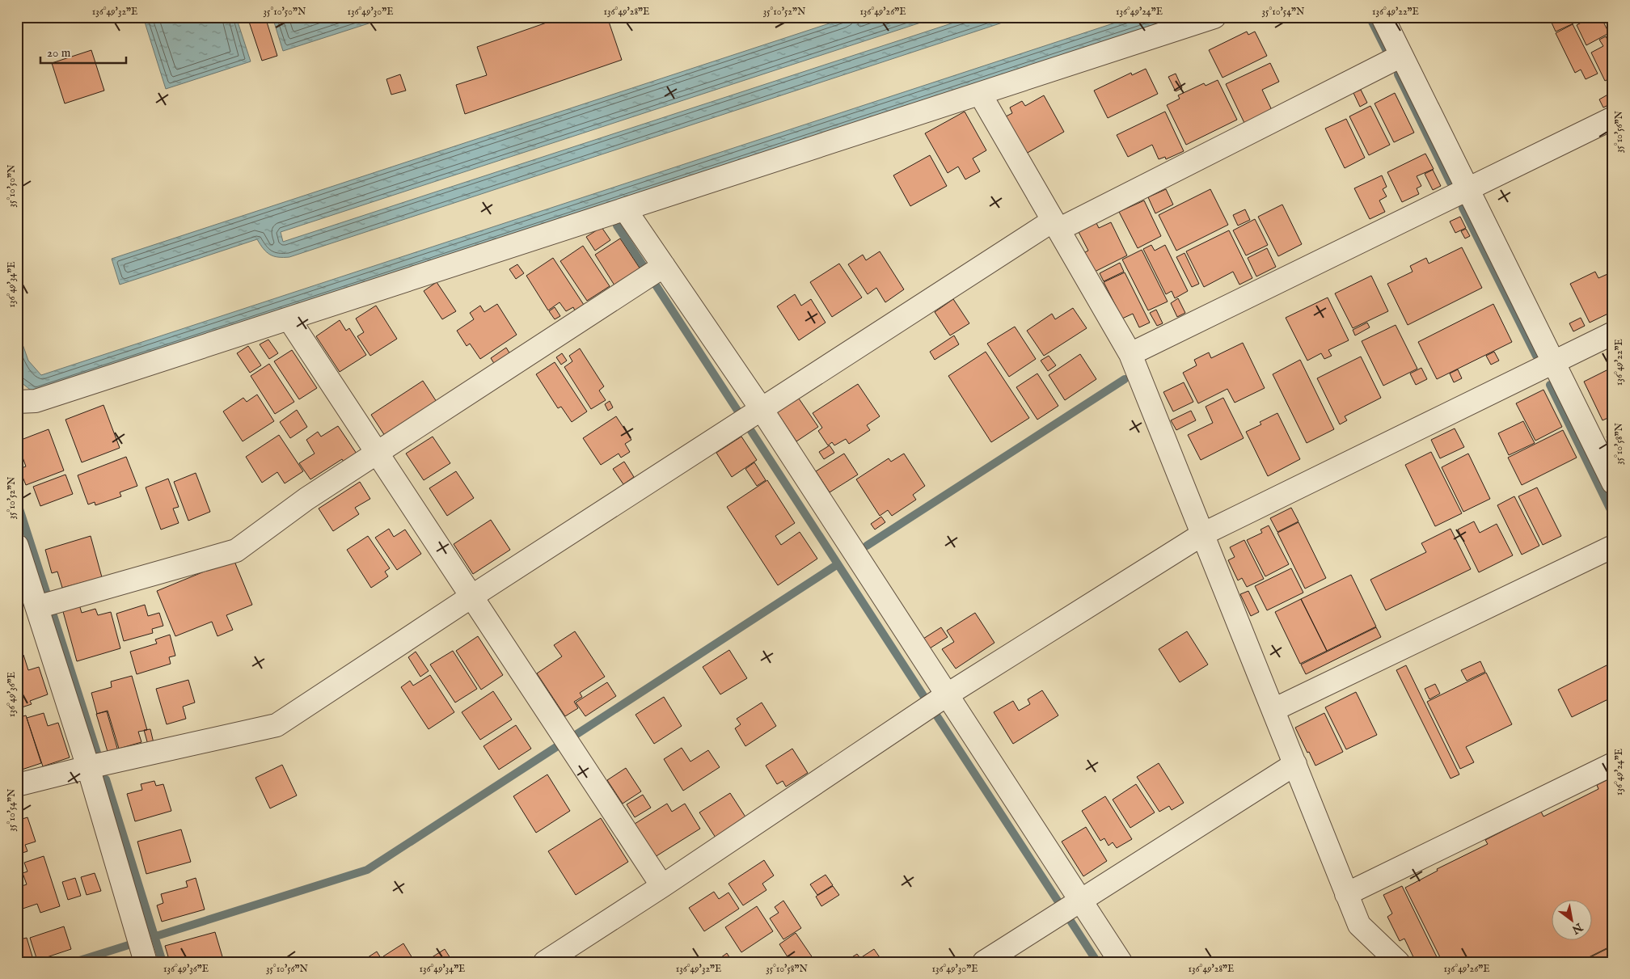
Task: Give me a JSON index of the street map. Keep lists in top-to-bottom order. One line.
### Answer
{"scale_bar":"20 m","north":"bottom right","coordinates":["136°49'32\"E","35°10'50\"N","136°49'30\"E","136°49'28\"E","35°10'52\"N","136°49'26\"E","136°49'24\"E","35°10'54\"N","136°49'22\"E","35°10'56\"N","136°49'34\"E","35°10'58\"N","136°49'36\"E"]}
